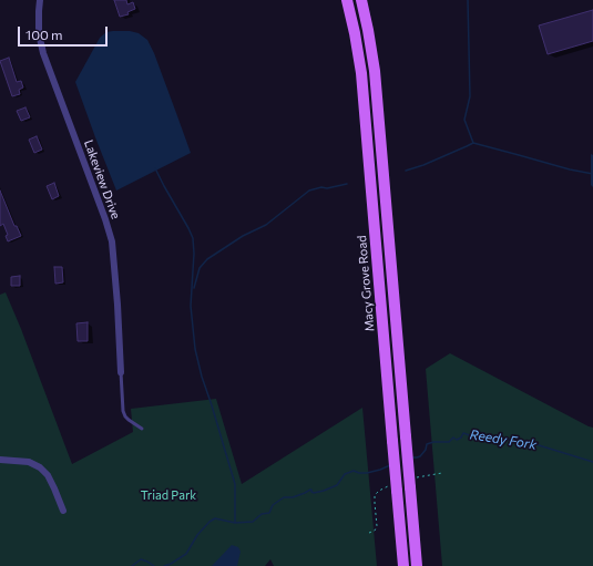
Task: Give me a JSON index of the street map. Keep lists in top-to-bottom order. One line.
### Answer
{"streets":{"main road":["Macy Grove Road"],"street":["Lakeview Drive"]},"water":["Reedy Fork"],"parks":["Triad Park"],"scale_bar":"100 m"}
